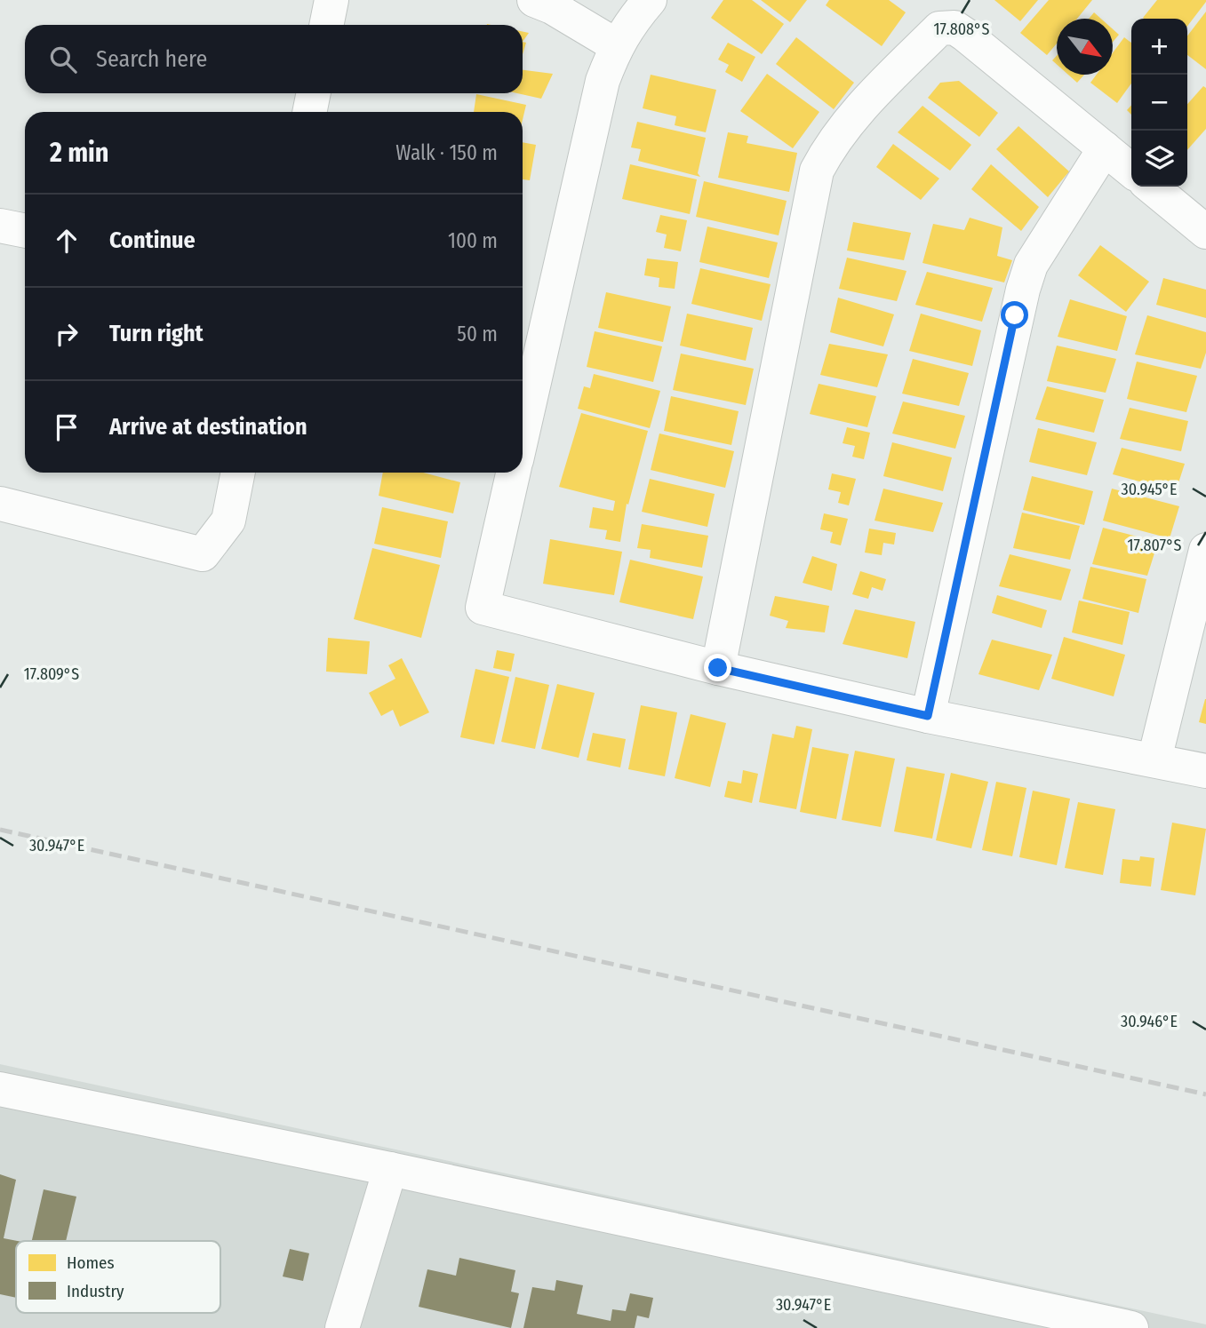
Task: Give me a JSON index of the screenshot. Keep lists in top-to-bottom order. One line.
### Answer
{"legend":["Homes","Industry"],"north":"bottom right","page":{"map_buttons":["+","−"],"search":"Search here","heading":["2 min","Walk · 150 m"],"list":[["Continue","100 m"],["Turn right","50 m"],"Arrive at destination"]},"coordinates":["17.808°S","30.945°E","17.807°S","17.809°S","30.947°E","30.946°E"]}
